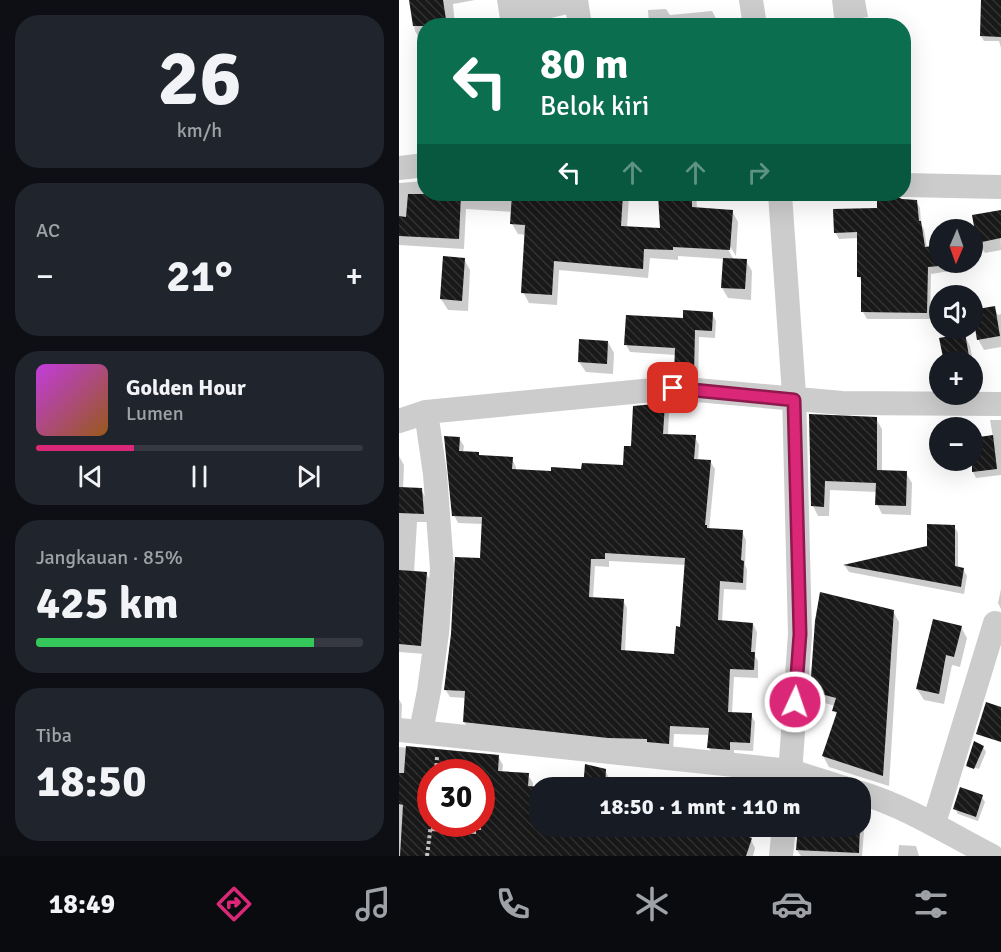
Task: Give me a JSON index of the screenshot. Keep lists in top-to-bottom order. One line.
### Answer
{"north":"bottom","page":{"tile":[["26","km/h"],"AC",["Jangkauan · 85%","425 km"],["Tiba","18:50"]],"turn":["80 m","Belok kiri"],"map_buttons":["+","−"],"heat":["−","21°","+"],"song":["Golden Hour","Lumen"],"limit":"30","trip":"18:50 · 1 mnt · 110 m","tabs":"18:49"}}
